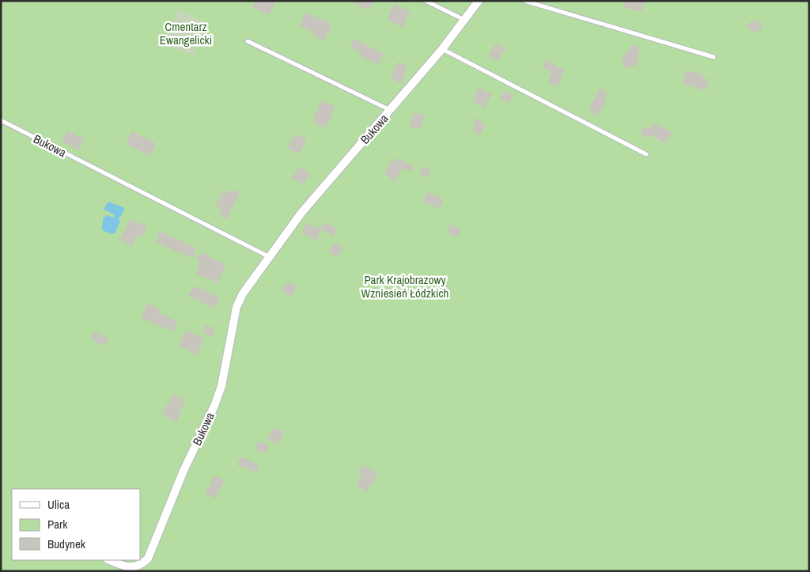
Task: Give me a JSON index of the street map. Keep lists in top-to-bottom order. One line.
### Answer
{"streets":{"street":["Bukowa"]},"parks":["Cmentarz Ewangelicki","Park Krajobrazowy Wzniesień Łódzkich"],"legend":["Ulica","Park","Budynek"]}
